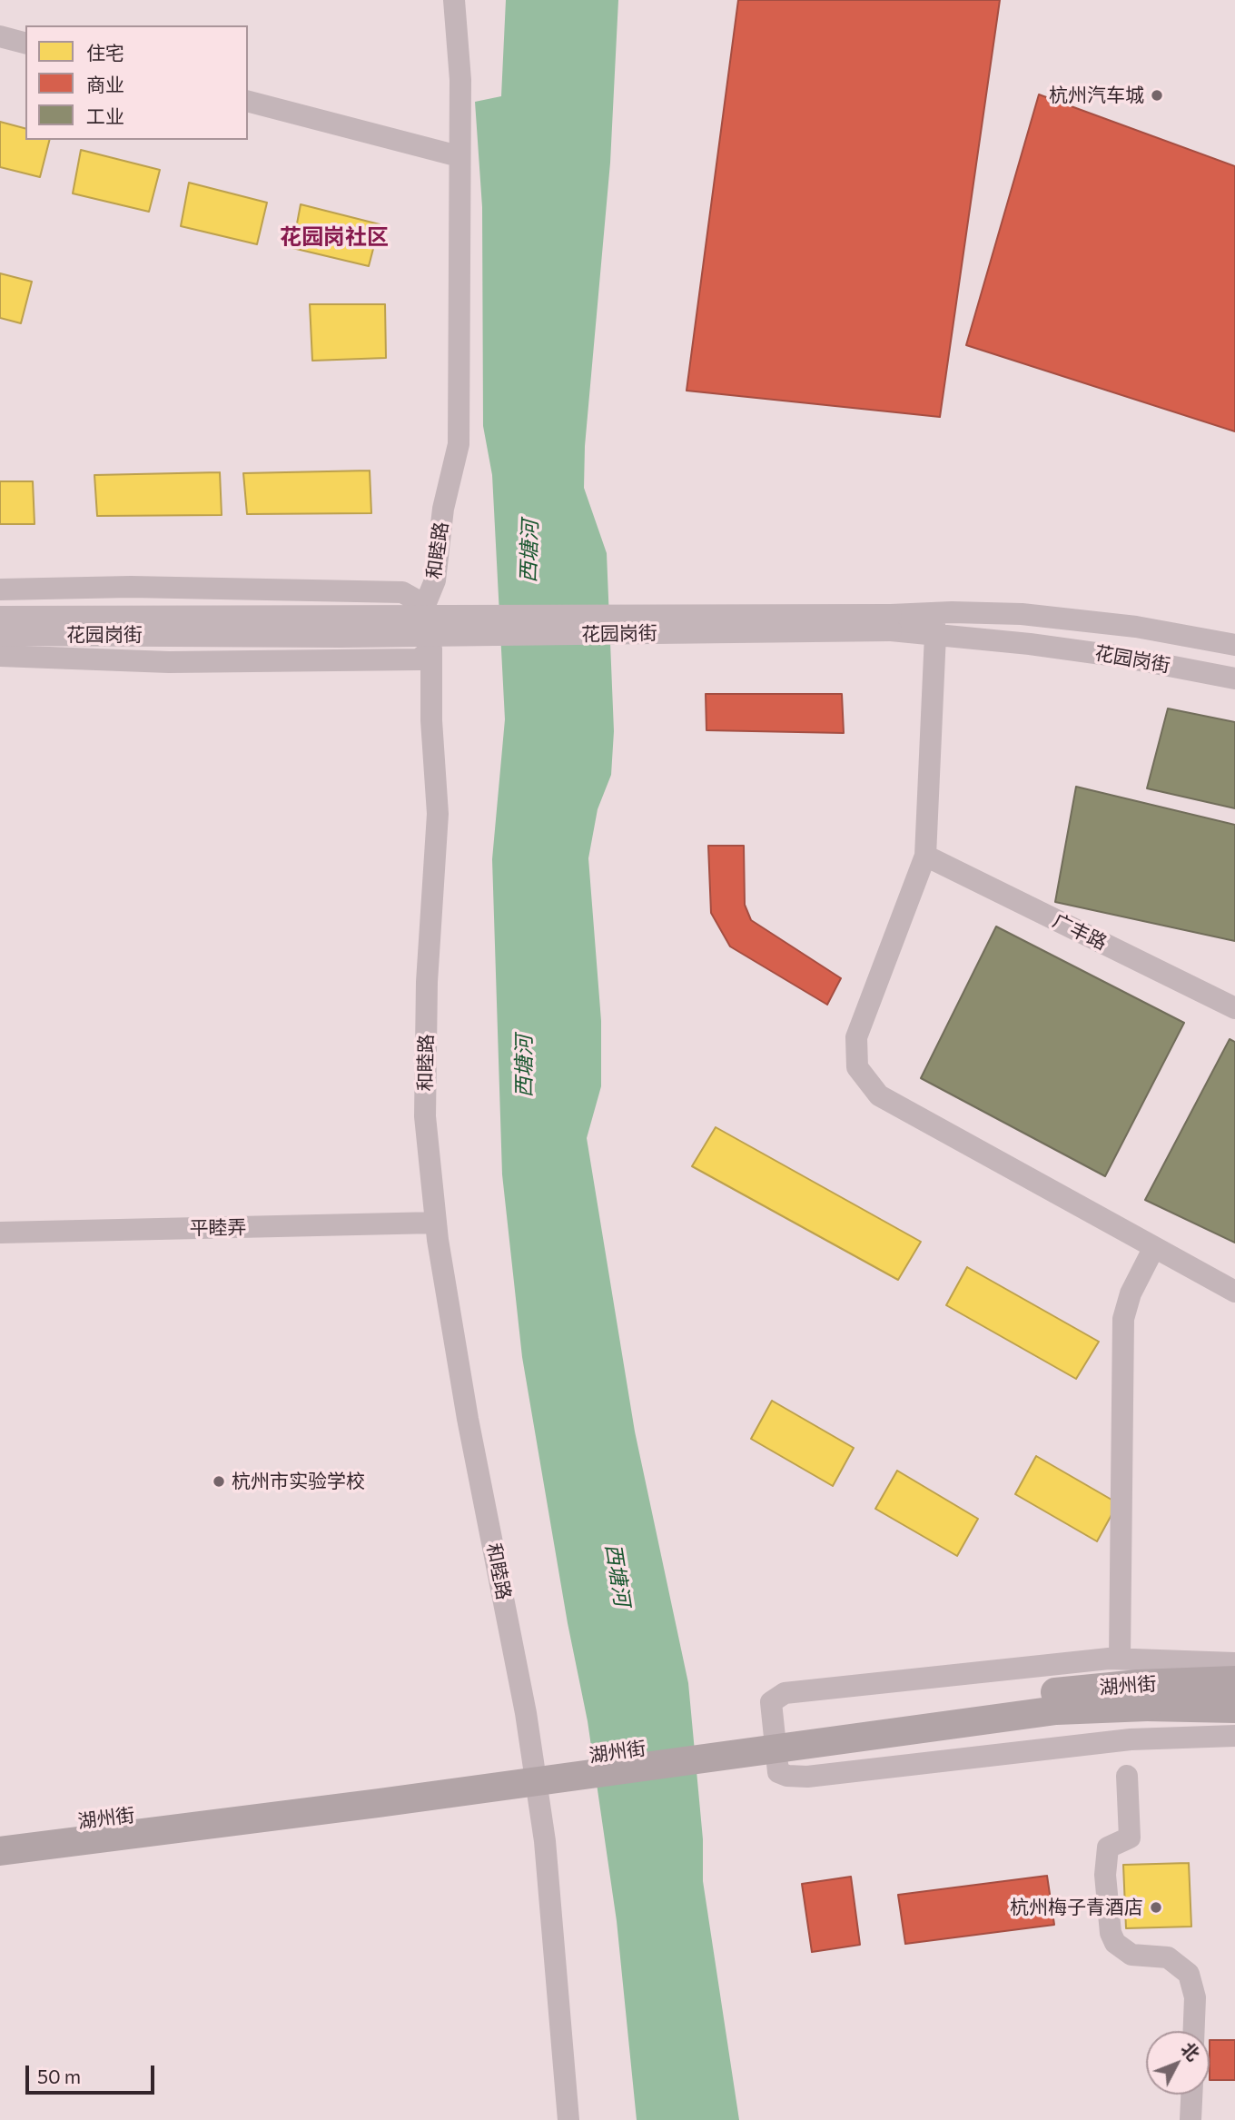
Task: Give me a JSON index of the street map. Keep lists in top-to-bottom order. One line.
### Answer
{"streets":{"main road":["湖州街"],"street":["和睦路","花园岗街","广丰路","平睦弄"]},"crossings":[["和睦路","平睦弄"]],"districts":["花园岗社区"],"water":["西塘河"],"places":["杭州汽车城","杭州市实验学校","杭州梅子青酒店"],"legend":["住宅","商业","工业"],"scale_bar":"50 m","north":"top right"}
